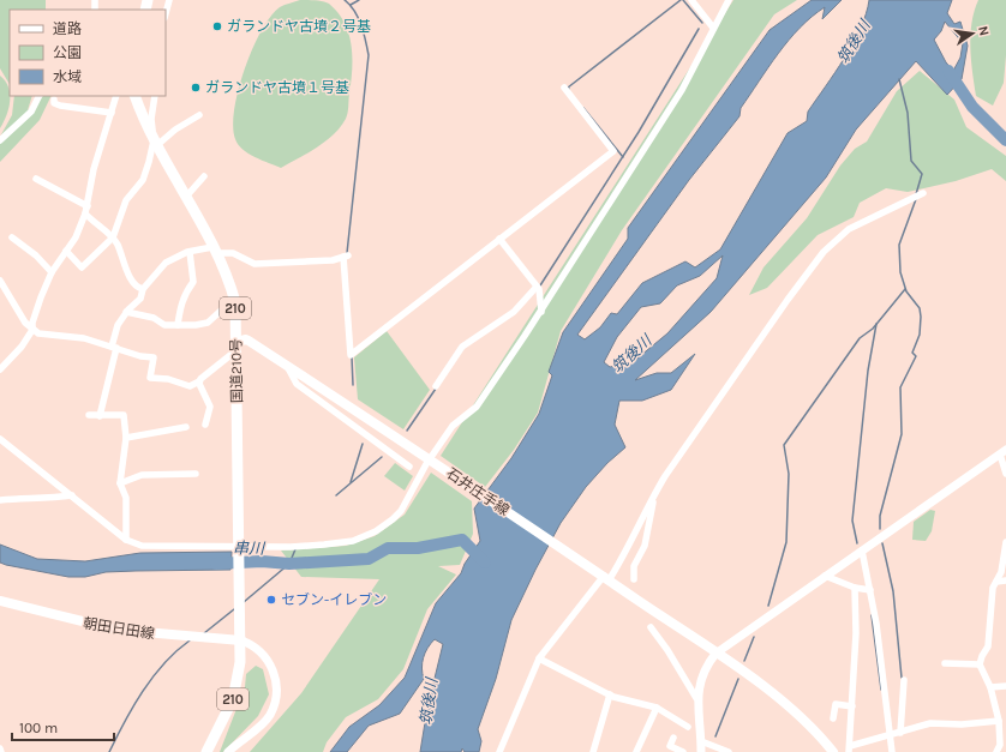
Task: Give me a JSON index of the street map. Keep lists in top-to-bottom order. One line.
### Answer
{"streets":{"highway":["210","国道210号"],"main road":["石井庄手線","朝田日田線"]},"crossings":[["210","国道210号"],["210","朝田日田線"],["国道210号","石井庄手線"],["国道210号","朝田日田線"]],"water":["筑後川","串川"],"places":["ガランドヤ古墳２号基","ガランドヤ古墳１号基","セブン-イレブン"],"legend":["道路","公園","水域"],"scale_bar":"100 m","north":"right"}
